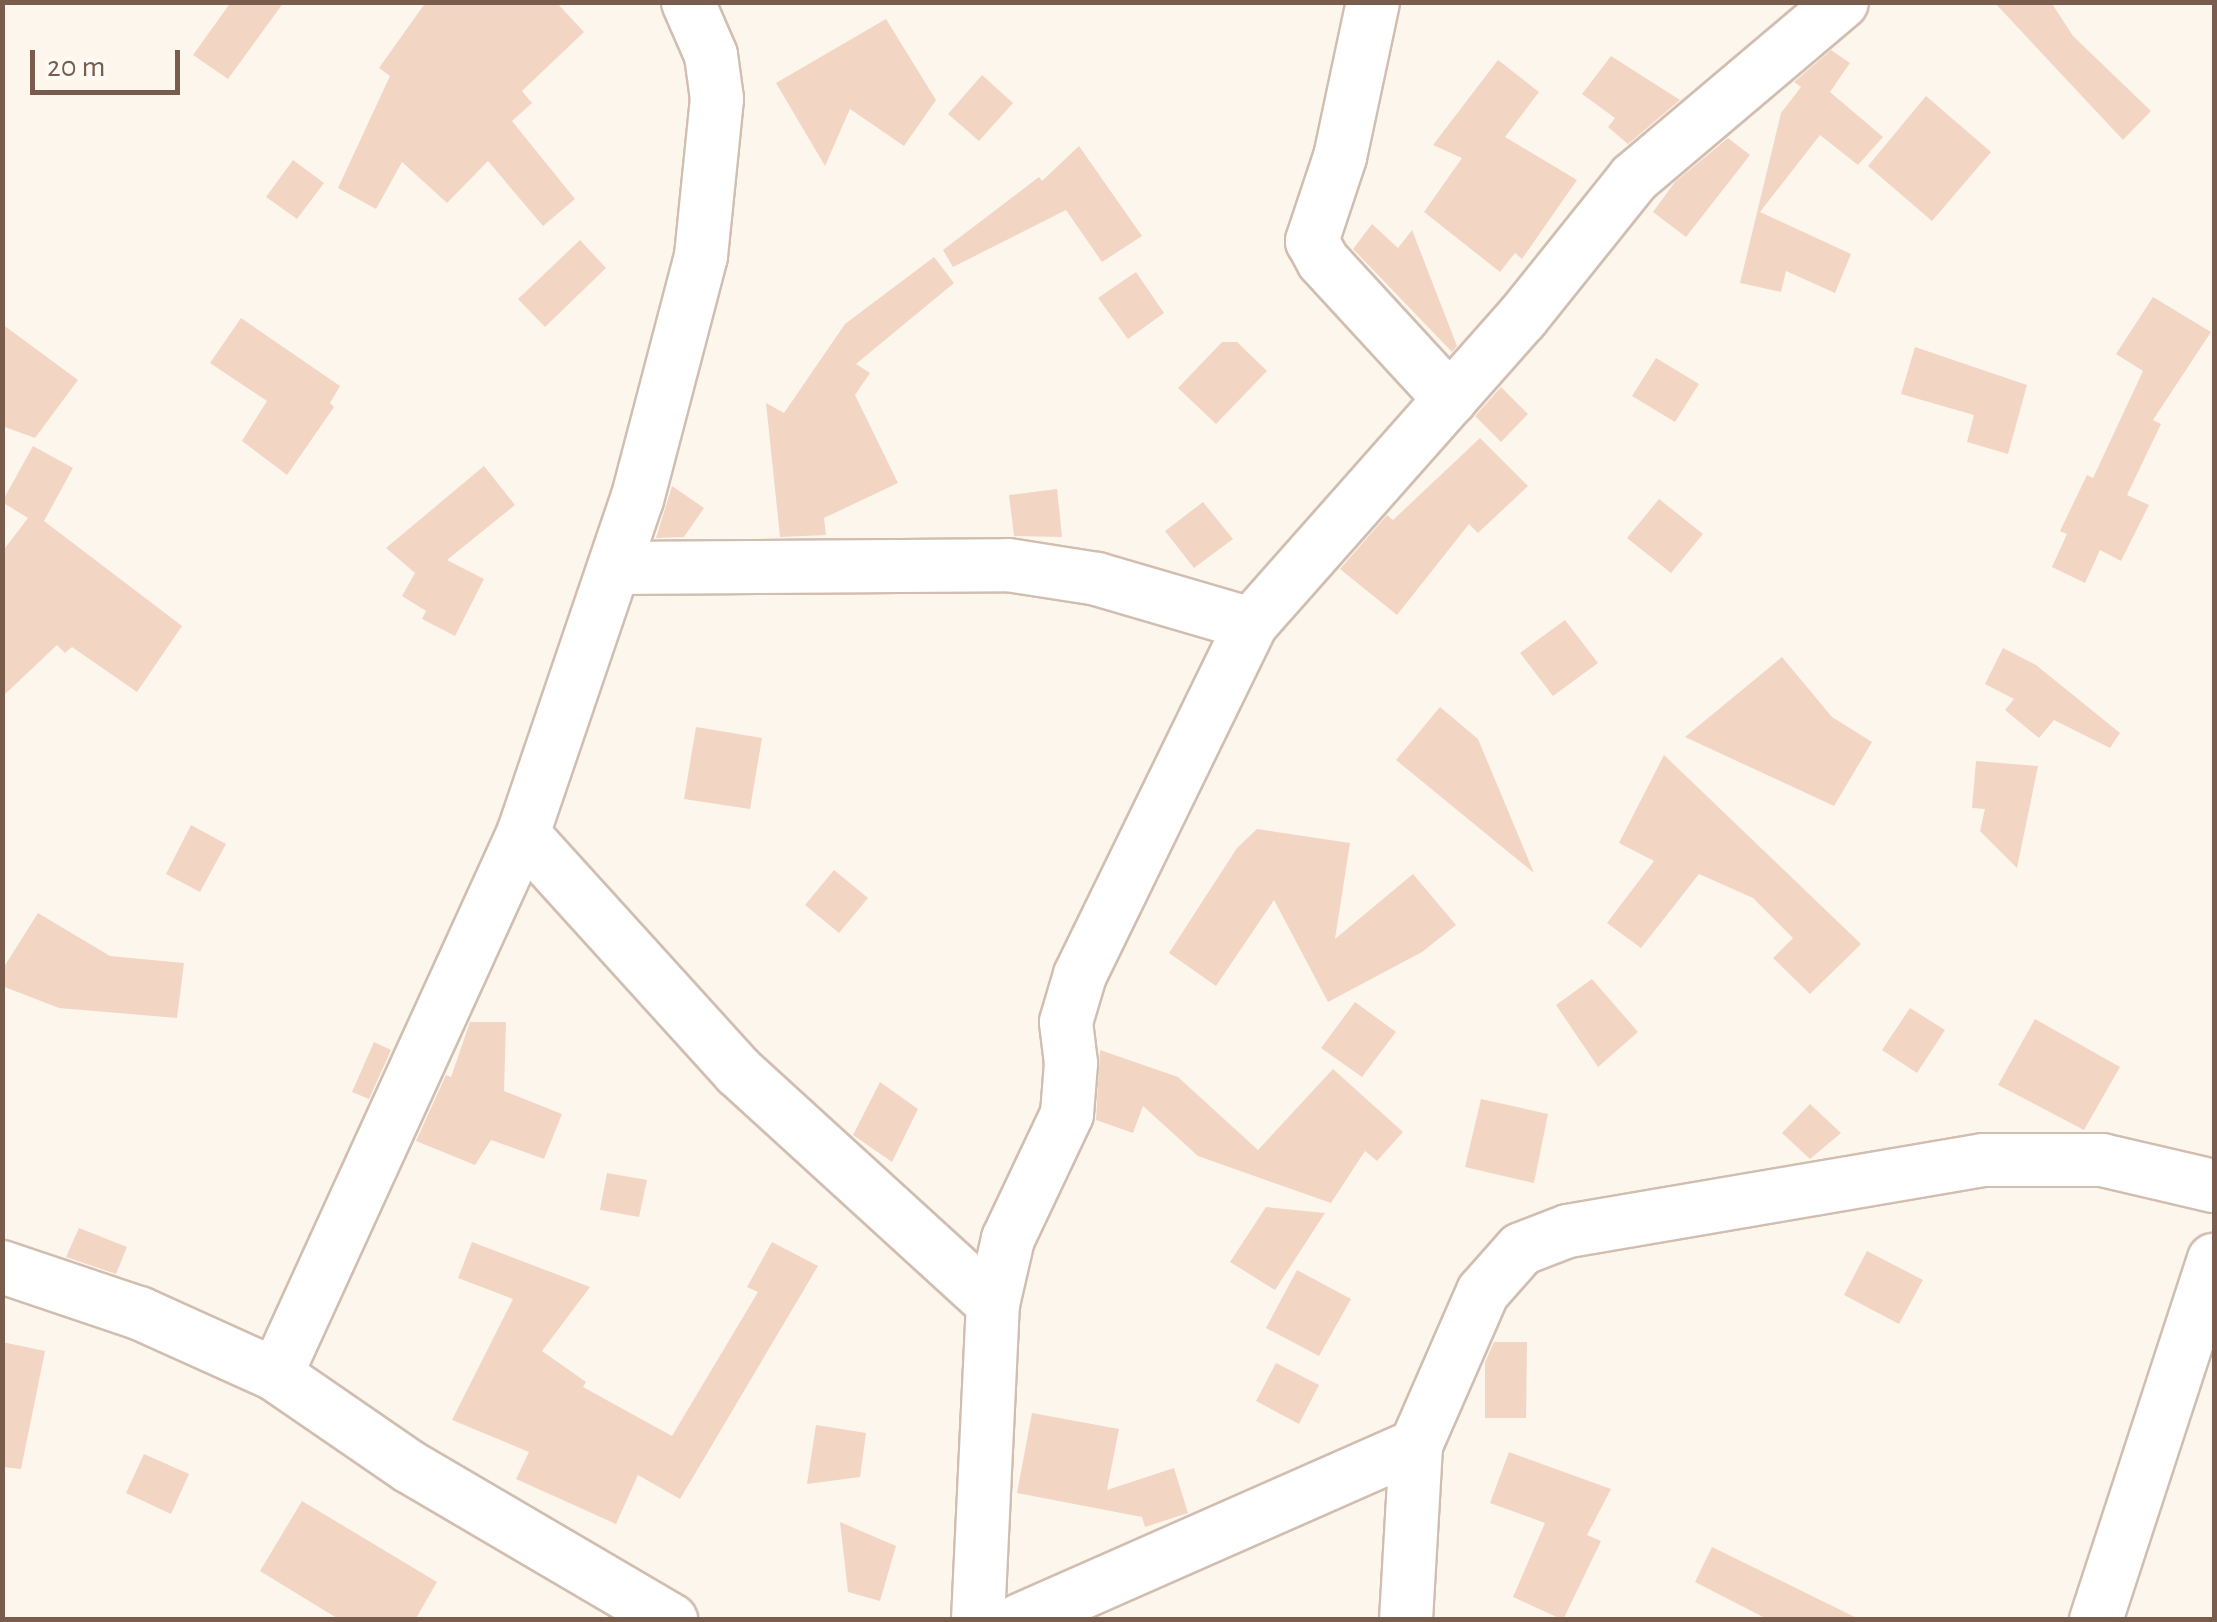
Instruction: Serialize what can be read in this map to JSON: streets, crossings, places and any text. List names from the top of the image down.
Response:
{
  "scale_bar": "20 m"
}
